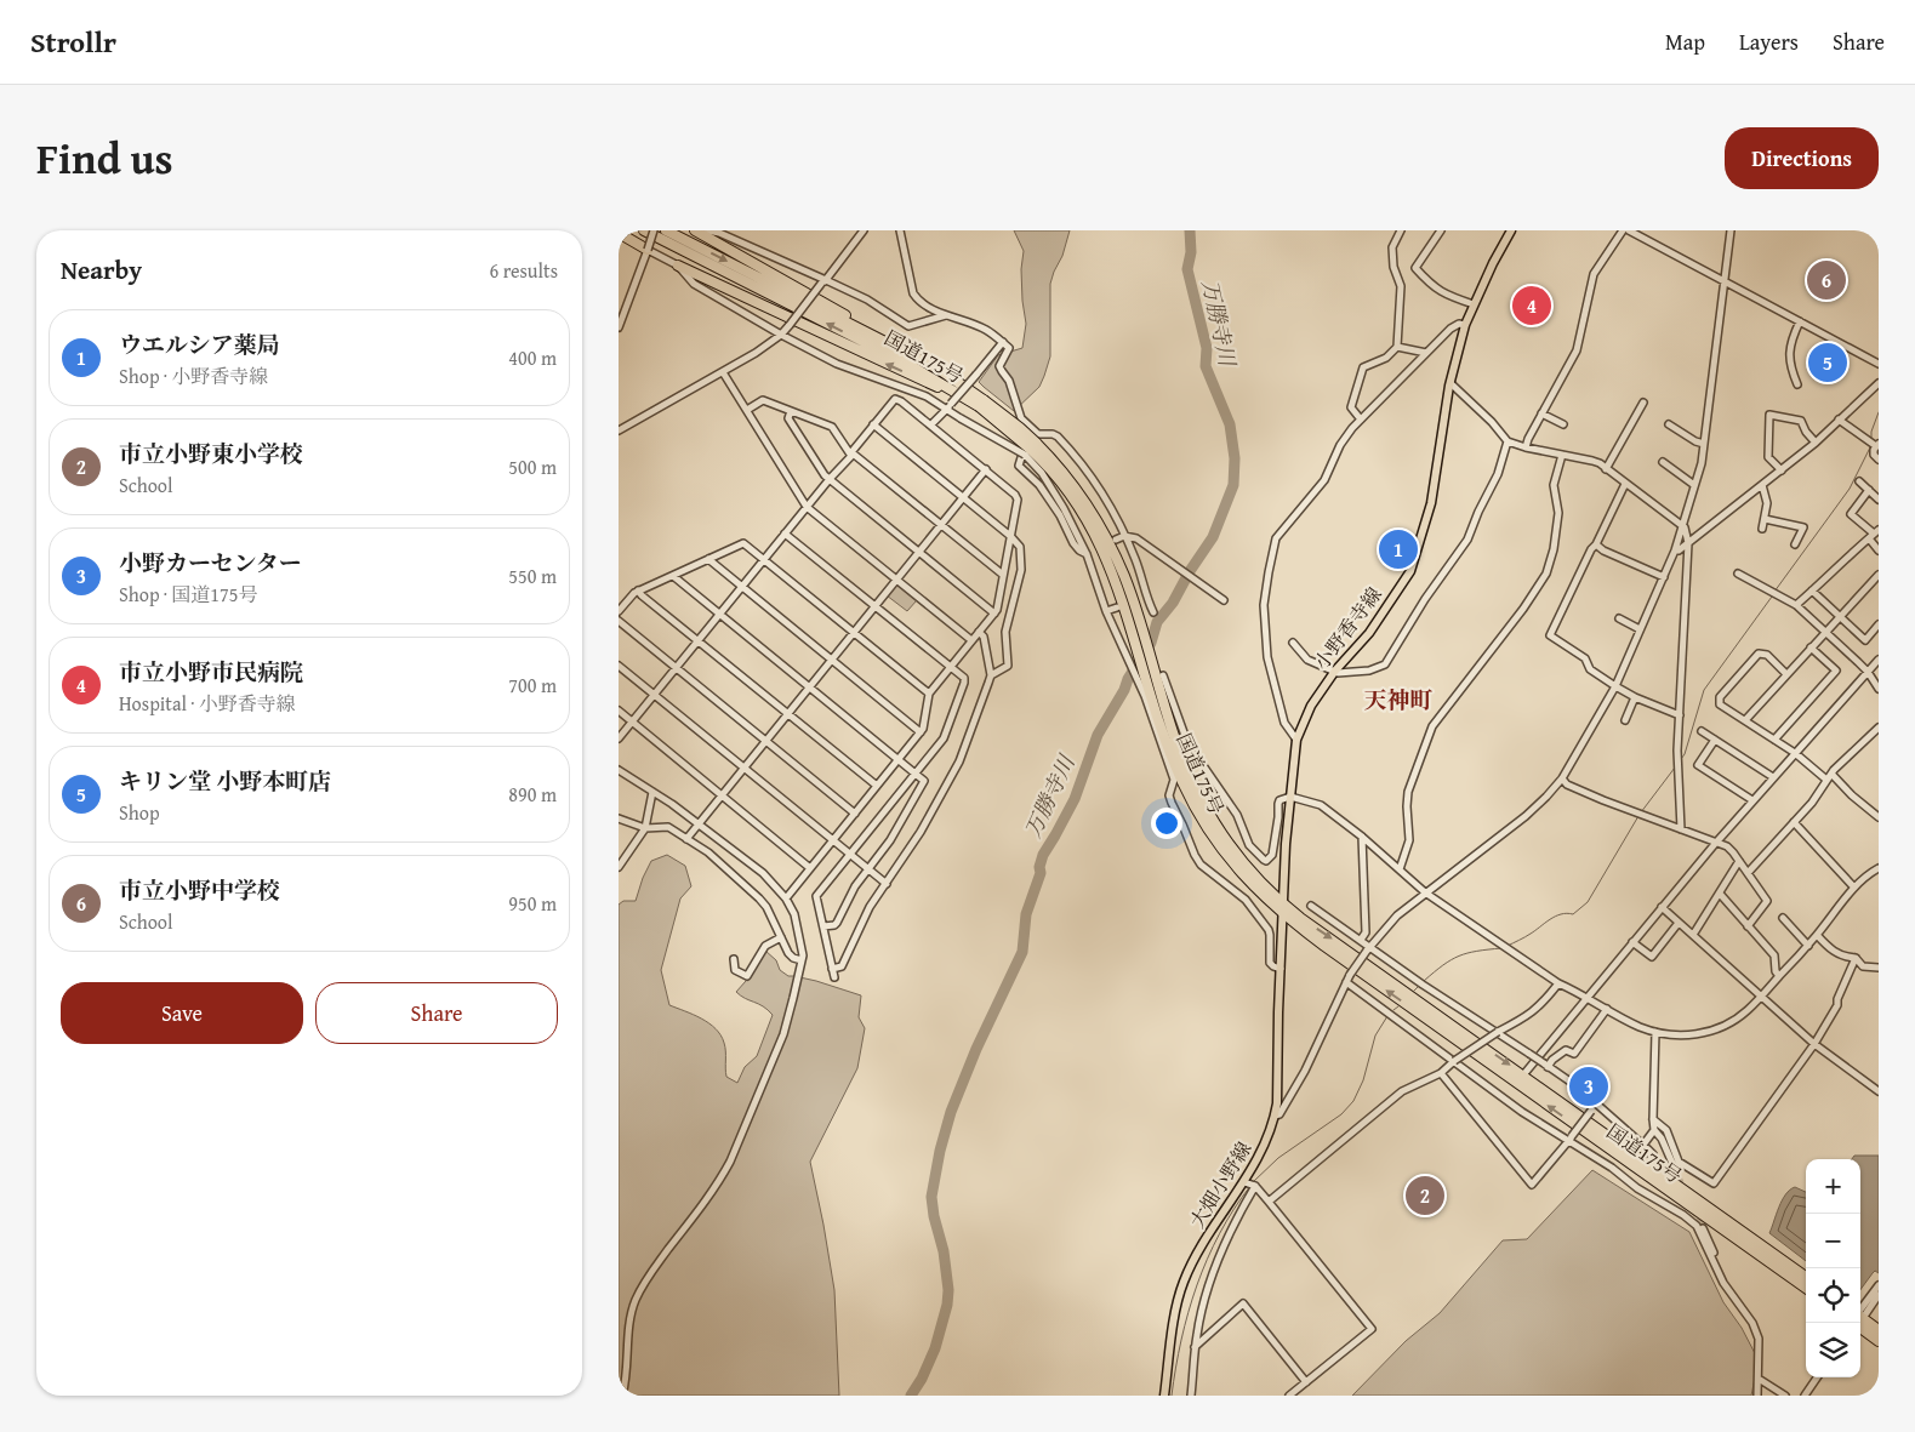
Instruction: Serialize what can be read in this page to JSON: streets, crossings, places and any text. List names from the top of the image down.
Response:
{
  "streets": {
    "highway": ["国道175号"],
    "main road": ["小野香寺線", "大畑小野線"]
  },
  "crossings": [
    ["国道175号", "小野香寺線"],
    ["国道175号", "大畑小野線"],
    ["小野香寺線", "大畑小野線"]
  ],
  "districts": ["天神町"],
  "water": ["万勝寺川"],
  "page": {
    "header": "Strollr",
    "nav": ["Map", "Layers", "Share"],
    "title": "Find us",
    "buttons": [
      "Directions",
      ["Save", "Share"]
    ],
    "heading": ["Nearby", "6 results"],
    "pins": [
      "6",
      "4",
      "5",
      "1",
      "3",
      "2"
    ],
    "list": [
      {
        "mark": "1",
        "name": "ウエルシア薬局",
        "note": "Shop · 小野香寺線",
        "value": "400 m"
      },
      {
        "mark": "2",
        "name": "市立小野東小学校",
        "note": "School",
        "value": "500 m"
      },
      {
        "mark": "3",
        "name": "小野カーセンター",
        "note": "Shop · 国道175号",
        "value": "550 m"
      },
      {
        "mark": "4",
        "name": "市立小野市民病院",
        "note": "Hospital · 小野香寺線",
        "value": "700 m"
      },
      {
        "mark": "5",
        "name": "キリン堂 小野本町店",
        "note": "Shop",
        "value": "890 m"
      },
      {
        "mark": "6",
        "name": "市立小野中学校",
        "note": "School",
        "value": "950 m"
      }
    ],
    "map_buttons": ["+", "−"]
  }
}
